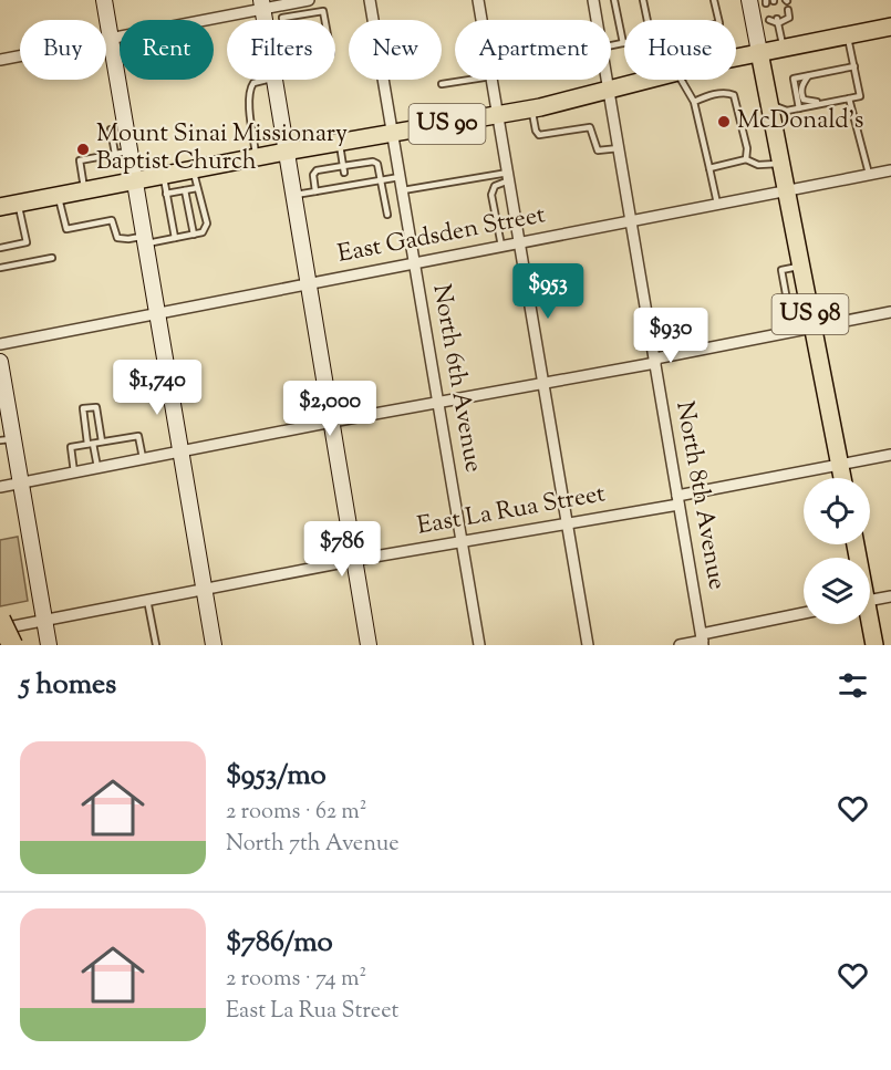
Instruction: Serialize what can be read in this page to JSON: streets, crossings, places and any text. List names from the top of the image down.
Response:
{
  "streets": {
    "main road": ["US 90", "US 98"],
    "street": [
      "East Gadsden Street",
      "North 6th Avenue",
      "North 8th Avenue",
      "East La Rua Street"
    ]
  },
  "crossings": [
    ["US 90", "US 98"],
    ["US 90", "North 6th Avenue"],
    ["US 90", "North 8th Avenue"],
    ["East Gadsden Street", "US 98"],
    ["East Gadsden Street", "North 6th Avenue"],
    ["East Gadsden Street", "North 8th Avenue"],
    ["US 98", "East La Rua Street"],
    ["North 6th Avenue", "East La Rua Street"],
    ["North 8th Avenue", "East La Rua Street"]
  ],
  "places": ["McDonald's", "Mount Sinai Missionary Baptist Church"],
  "page": {
    "chip": [
      "Buy",
      "Rent",
      "Filters",
      "New",
      "Apartment",
      "House"
    ],
    "price": [
      "$953",
      "$930",
      "$1,740",
      "$2,000",
      "$786"
    ],
    "heading": "5 homes",
    "list": [
      {
        "name": "$953/mo",
        "note": "2 rooms · 62 m² · North 7th Avenue"
      },
      {
        "name": "$786/mo",
        "note": "2 rooms · 74 m² · East La Rua Street"
      }
    ]
  }
}
